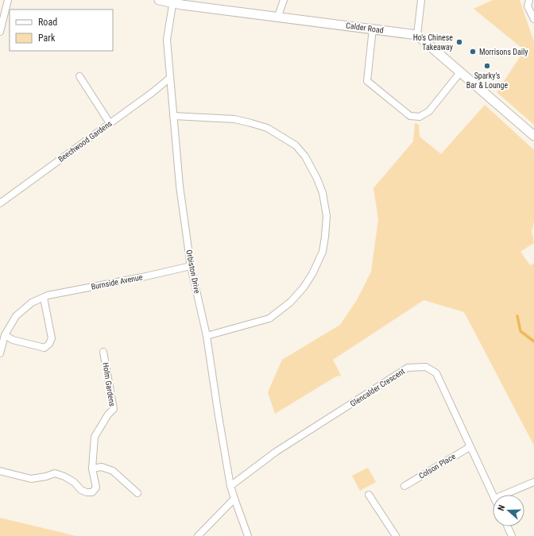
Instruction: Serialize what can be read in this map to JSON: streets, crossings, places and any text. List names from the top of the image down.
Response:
{
  "streets": {
    "street": [
      "Calder Road",
      "Beechwood Gardens",
      "Orbiston Drive",
      "Burnside Avenue",
      "Holm Gardens",
      "Glencalder Crescent",
      "Colson Place"
    ]
  },
  "crossings": [
    ["Calder Road", "Orbiston Drive"],
    ["Beechwood Gardens", "Orbiston Drive"],
    ["Orbiston Drive", "Burnside Avenue"],
    ["Orbiston Drive", "Glencalder Crescent"],
    ["Glencalder Crescent", "Colson Place"]
  ],
  "places": ["Ho's Chinese Takeaway", "Morrisons Daily", "Sparky's Bar & Lounge"],
  "legend": ["Road", "Park"],
  "north": "left"
}
